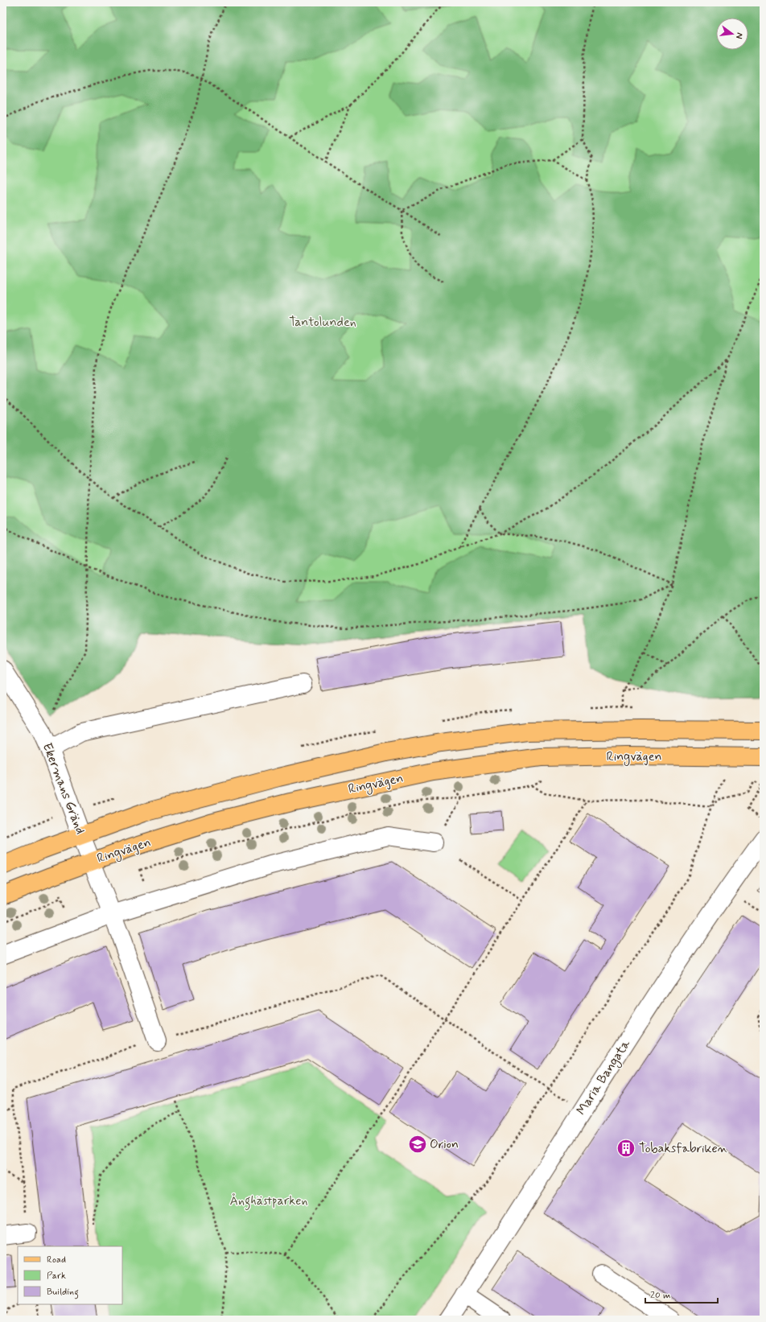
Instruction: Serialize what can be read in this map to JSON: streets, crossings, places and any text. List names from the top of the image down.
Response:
{
  "streets": {
    "main road": ["Ringvägen"],
    "street": ["Ekermans Gränd", "Maria Bangata"]
  },
  "crossings": [
    ["Ringvägen", "Ekermans Gränd"]
  ],
  "parks": ["Tantolunden", "Ånghästparken"],
  "places": {
    "school or university": ["Orion"],
    "building": ["Tobaksfabriken"]
  },
  "legend": ["Road", "Park", "Building"],
  "scale_bar": "20 m",
  "north": "right"
}
